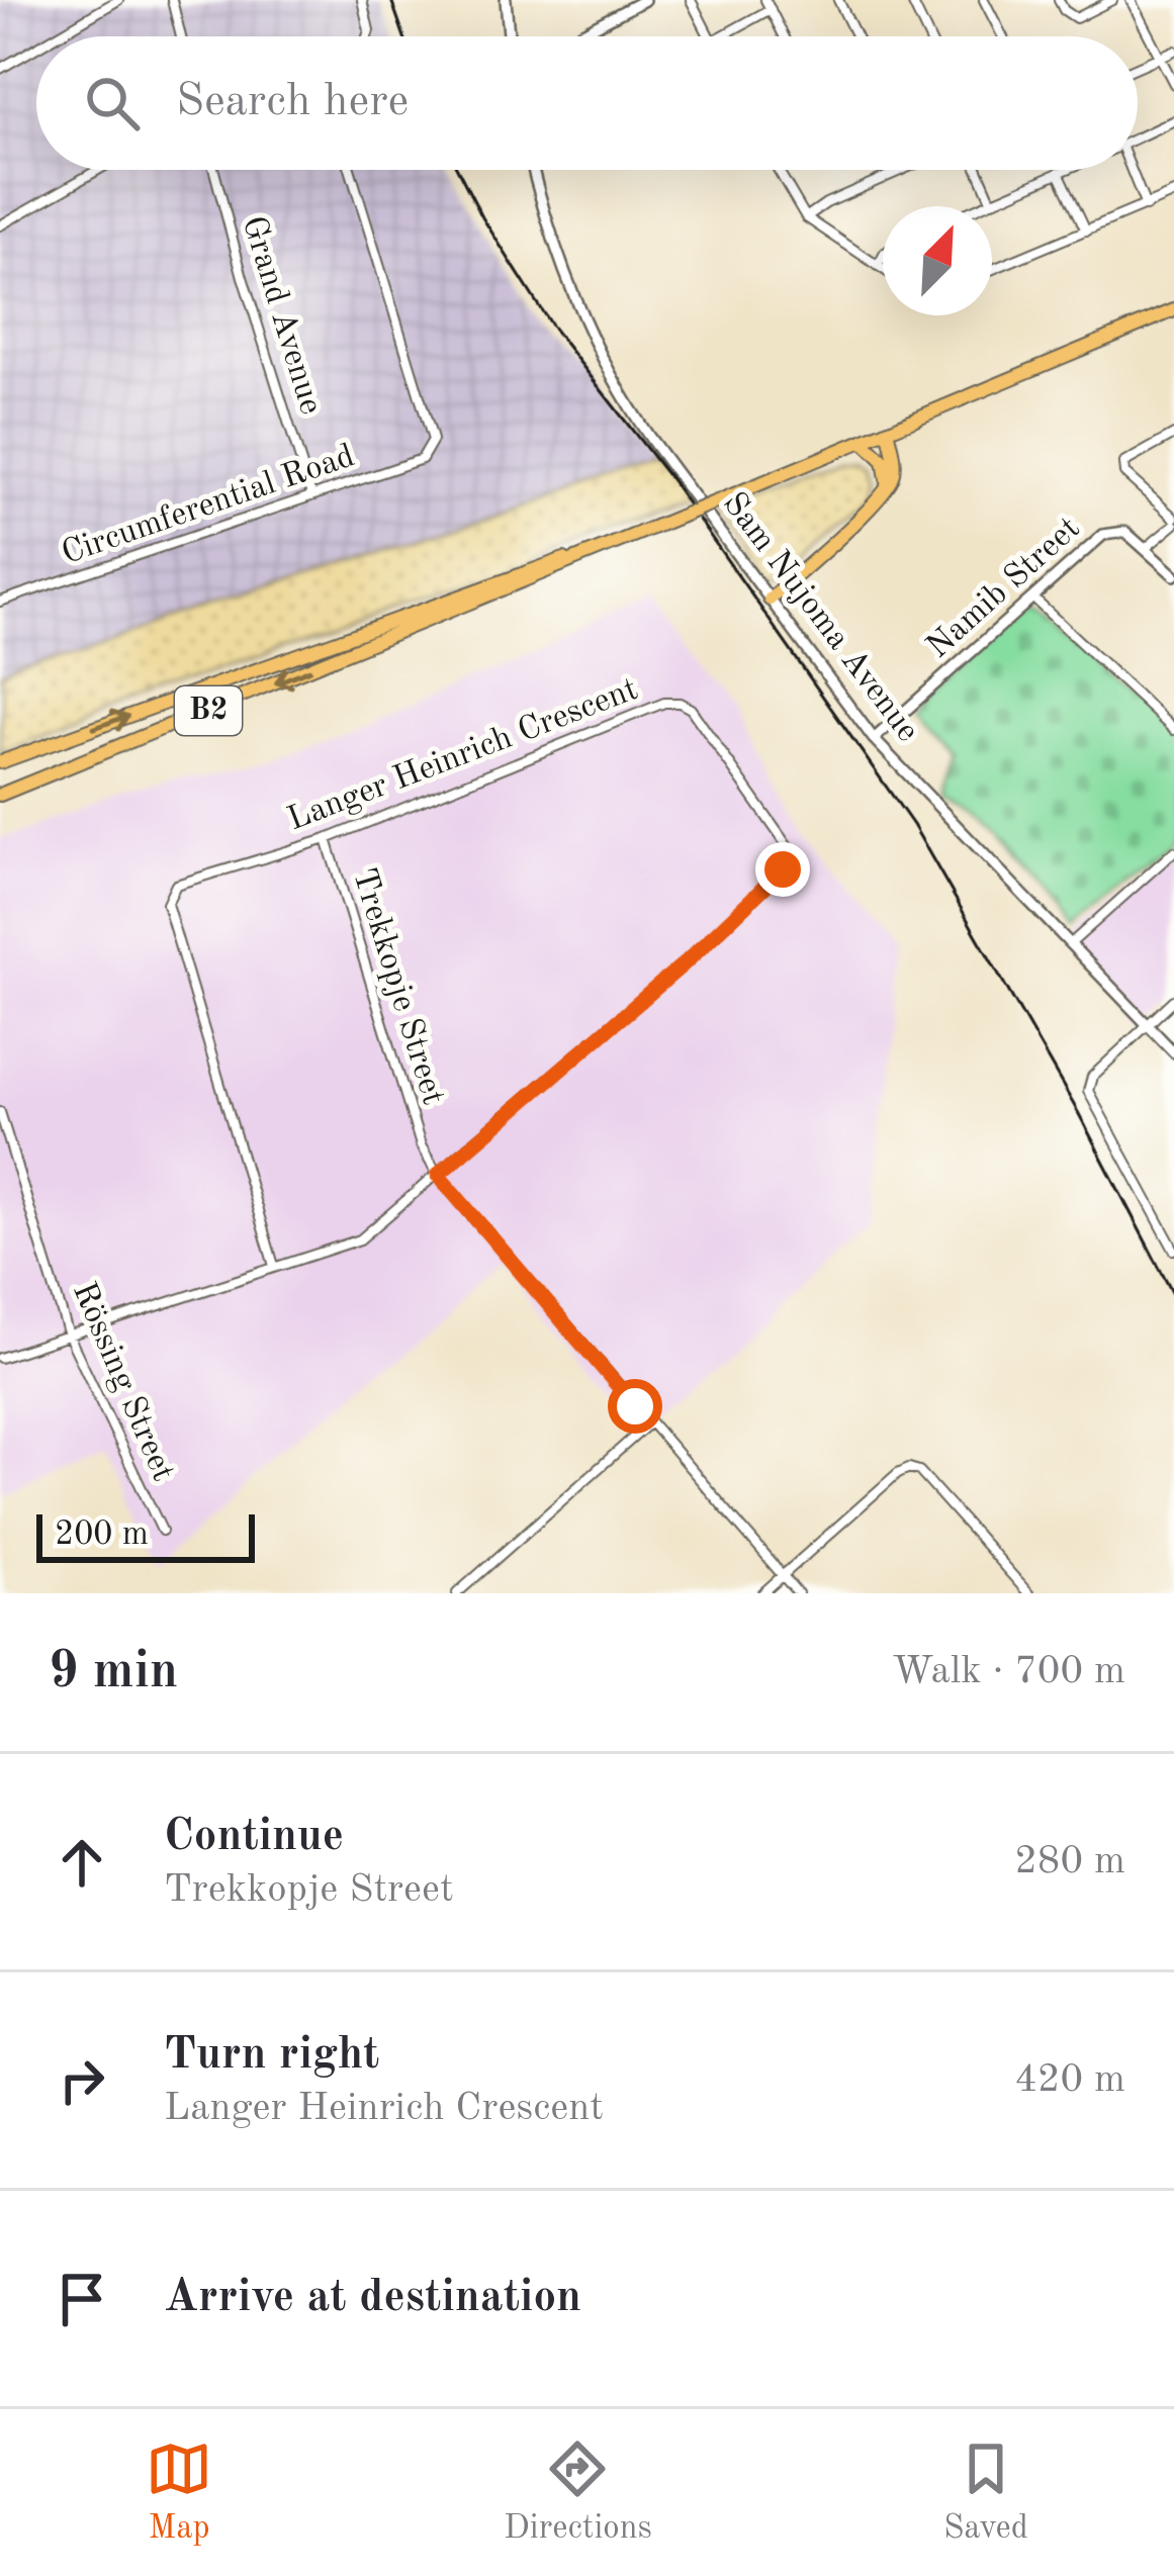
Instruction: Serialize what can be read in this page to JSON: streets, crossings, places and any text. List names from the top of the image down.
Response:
{
  "streets": {
    "highway": ["B2"],
    "street": [
      "Grand Avenue",
      "Circumferential Road",
      "Namib Street",
      "Sam Nujoma Avenue",
      "Langer Heinrich Crescent",
      "Trekkopje Street",
      "Rössing Street"
    ]
  },
  "crossings": [
    ["Grand Avenue", "Circumferential Road"],
    ["Namib Street", "Sam Nujoma Avenue"],
    ["Langer Heinrich Crescent", "Trekkopje Street"],
    ["Langer Heinrich Crescent", "Rössing Street"]
  ],
  "scale_bar": "200 m",
  "north": "top right",
  "page": {
    "search": "Search here",
    "scale": "200 m",
    "heading": ["9 min", "Walk · 700 m"],
    "list": [
      ["Continue", "Trekkopje Street", "280 m"],
      ["Turn right", "Langer Heinrich Crescent", "420 m"],
      "Arrive at destination"
    ],
    "nav": ["Map", "Directions", "Saved"]
  }
}
